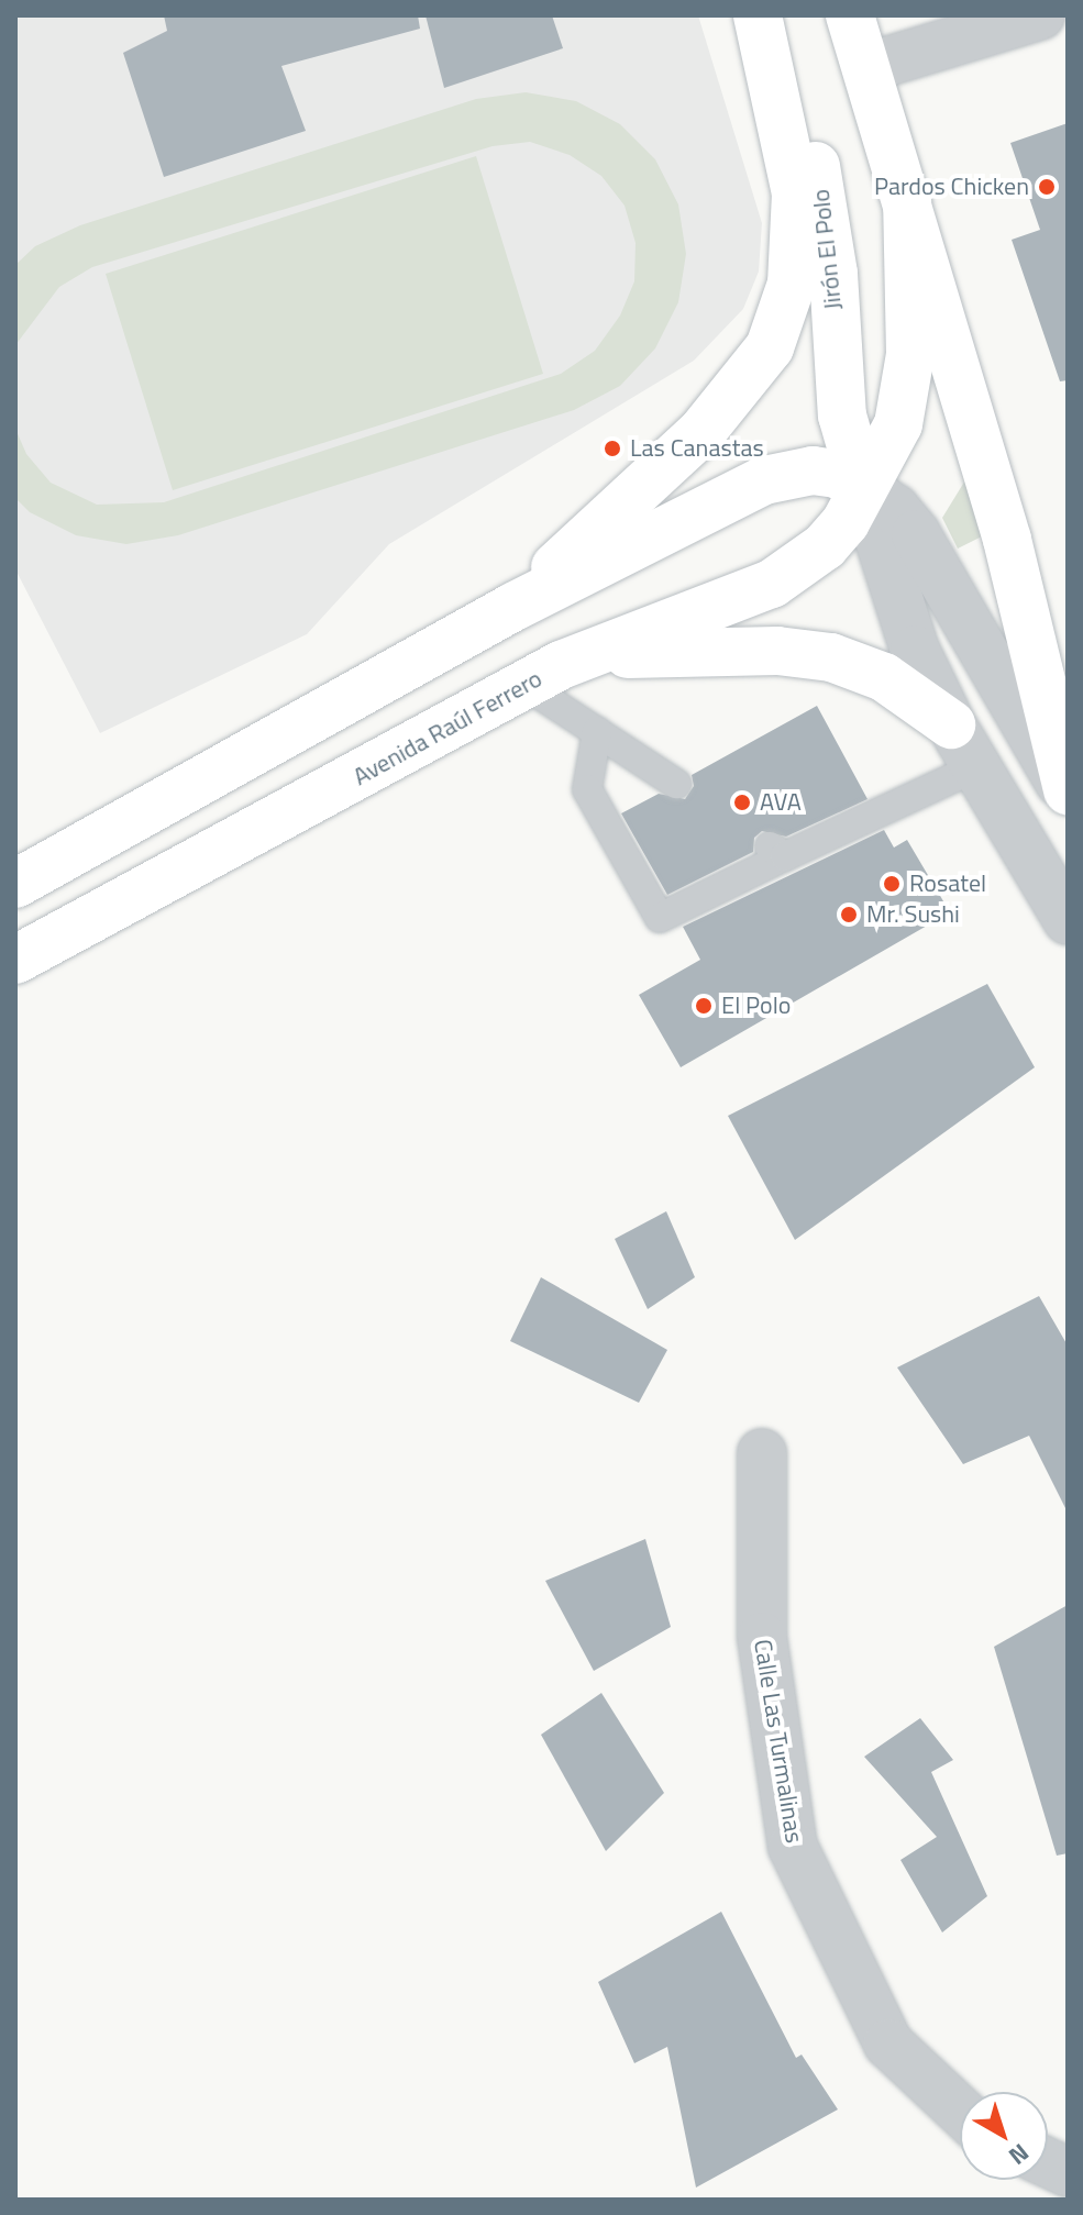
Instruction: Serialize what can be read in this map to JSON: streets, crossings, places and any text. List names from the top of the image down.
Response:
{
  "streets": {
    "main road": ["Jirón El Polo", "Avenida Raúl Ferrero"],
    "street": ["Calle Las Turmalinas"]
  },
  "crossings": [
    ["Jirón El Polo", "Avenida Raúl Ferrero"]
  ],
  "places": [
    "Pardos Chicken",
    "Las Canastas",
    "AVA",
    "Rosatel",
    "Mr. Sushi",
    "El Polo"
  ],
  "north": "bottom right"
}
